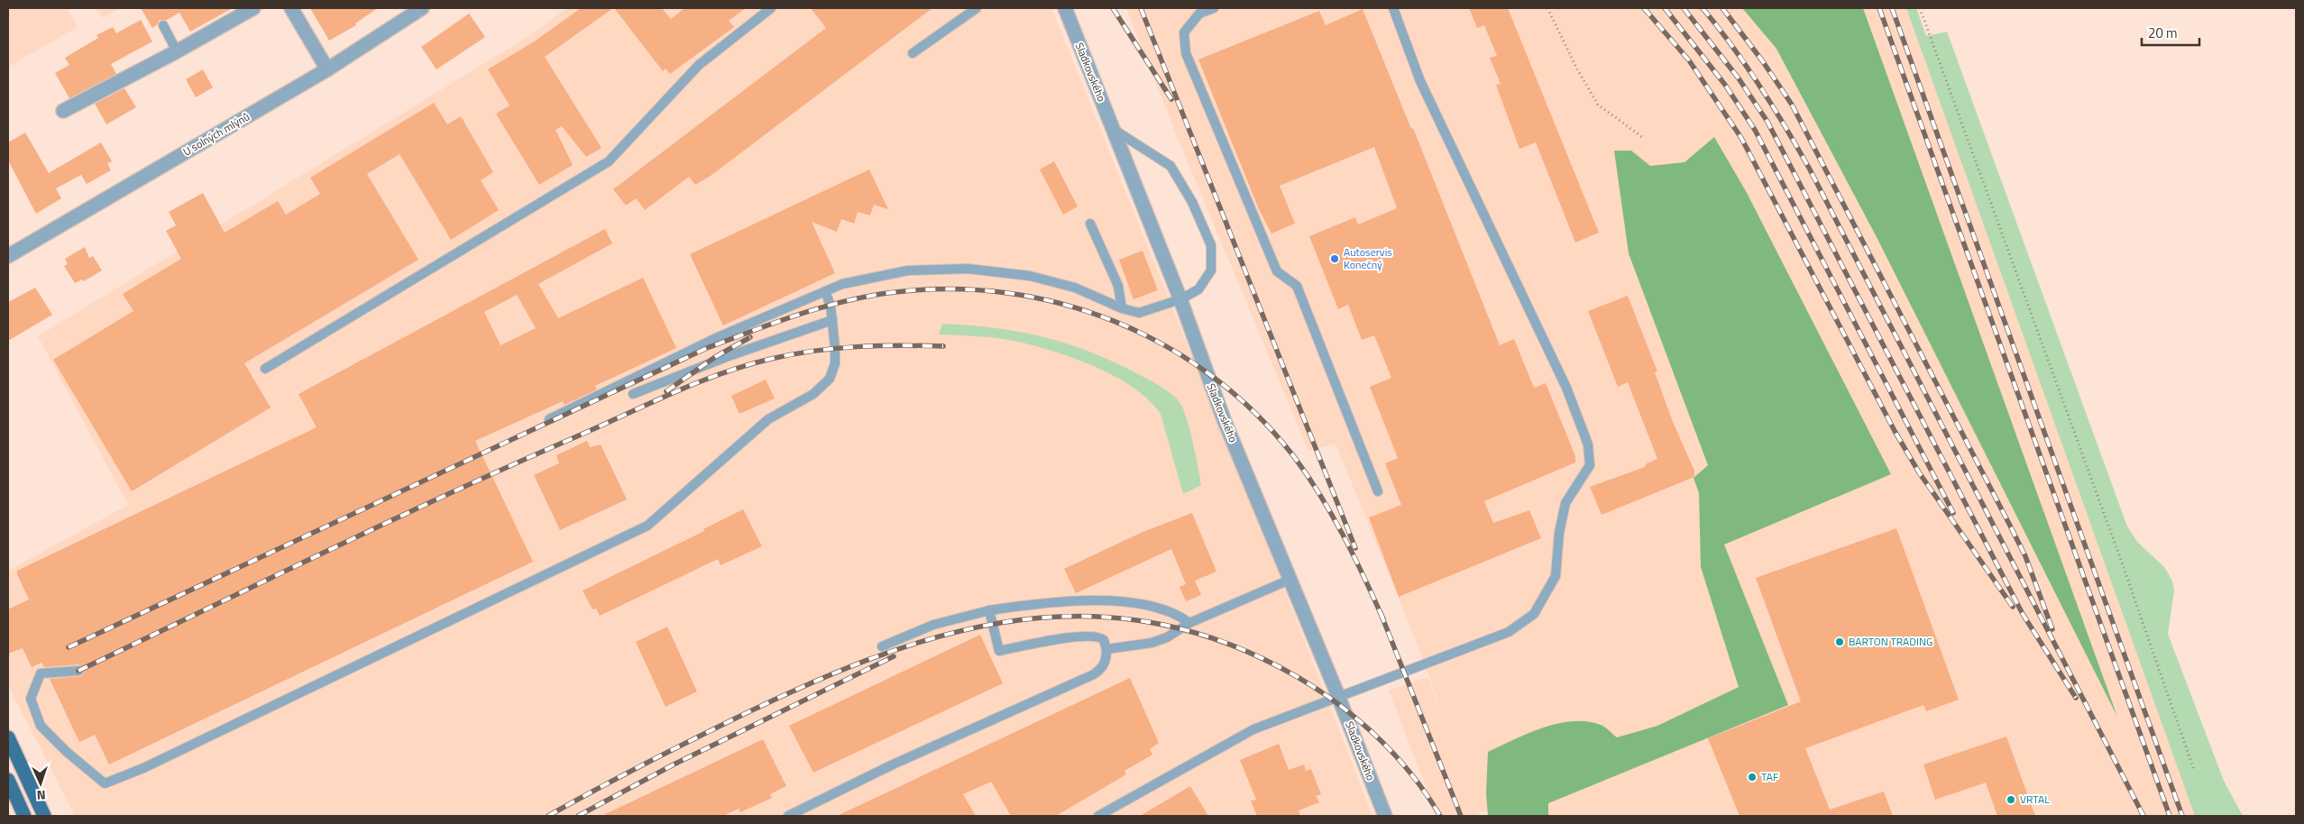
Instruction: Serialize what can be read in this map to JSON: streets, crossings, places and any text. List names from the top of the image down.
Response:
{
  "streets": {
    "street": ["Sladkovského", "U solných mlýnů"]
  },
  "places": [
    "Autoservis Konečný",
    "BARTON TRADING",
    "TAF",
    "VRTAL"
  ],
  "scale_bar": "20 m",
  "north": "bottom"
}
